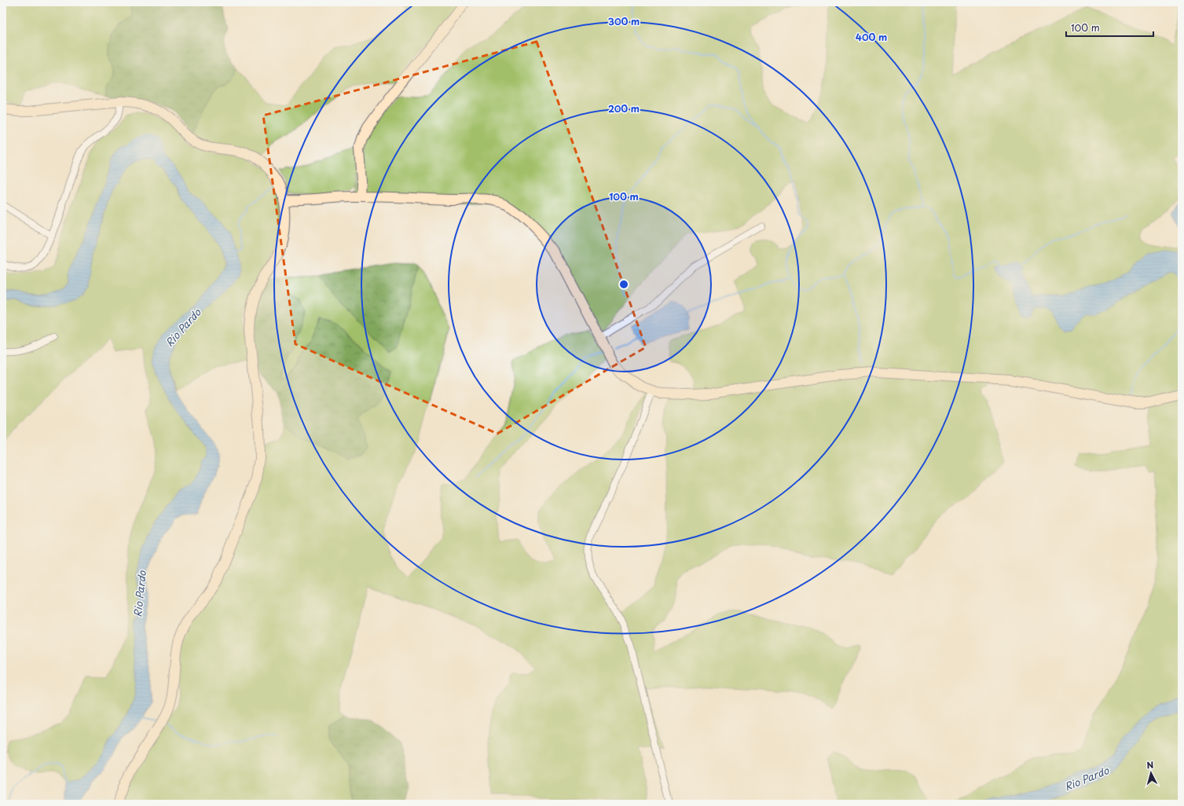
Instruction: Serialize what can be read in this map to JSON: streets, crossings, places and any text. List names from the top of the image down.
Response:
{
  "water": ["Rio Pardo"],
  "scale_bar": "100 m",
  "north": "top",
  "rings": [
    "300 m",
    "400 m",
    "200 m",
    "100 m"
  ]
}
